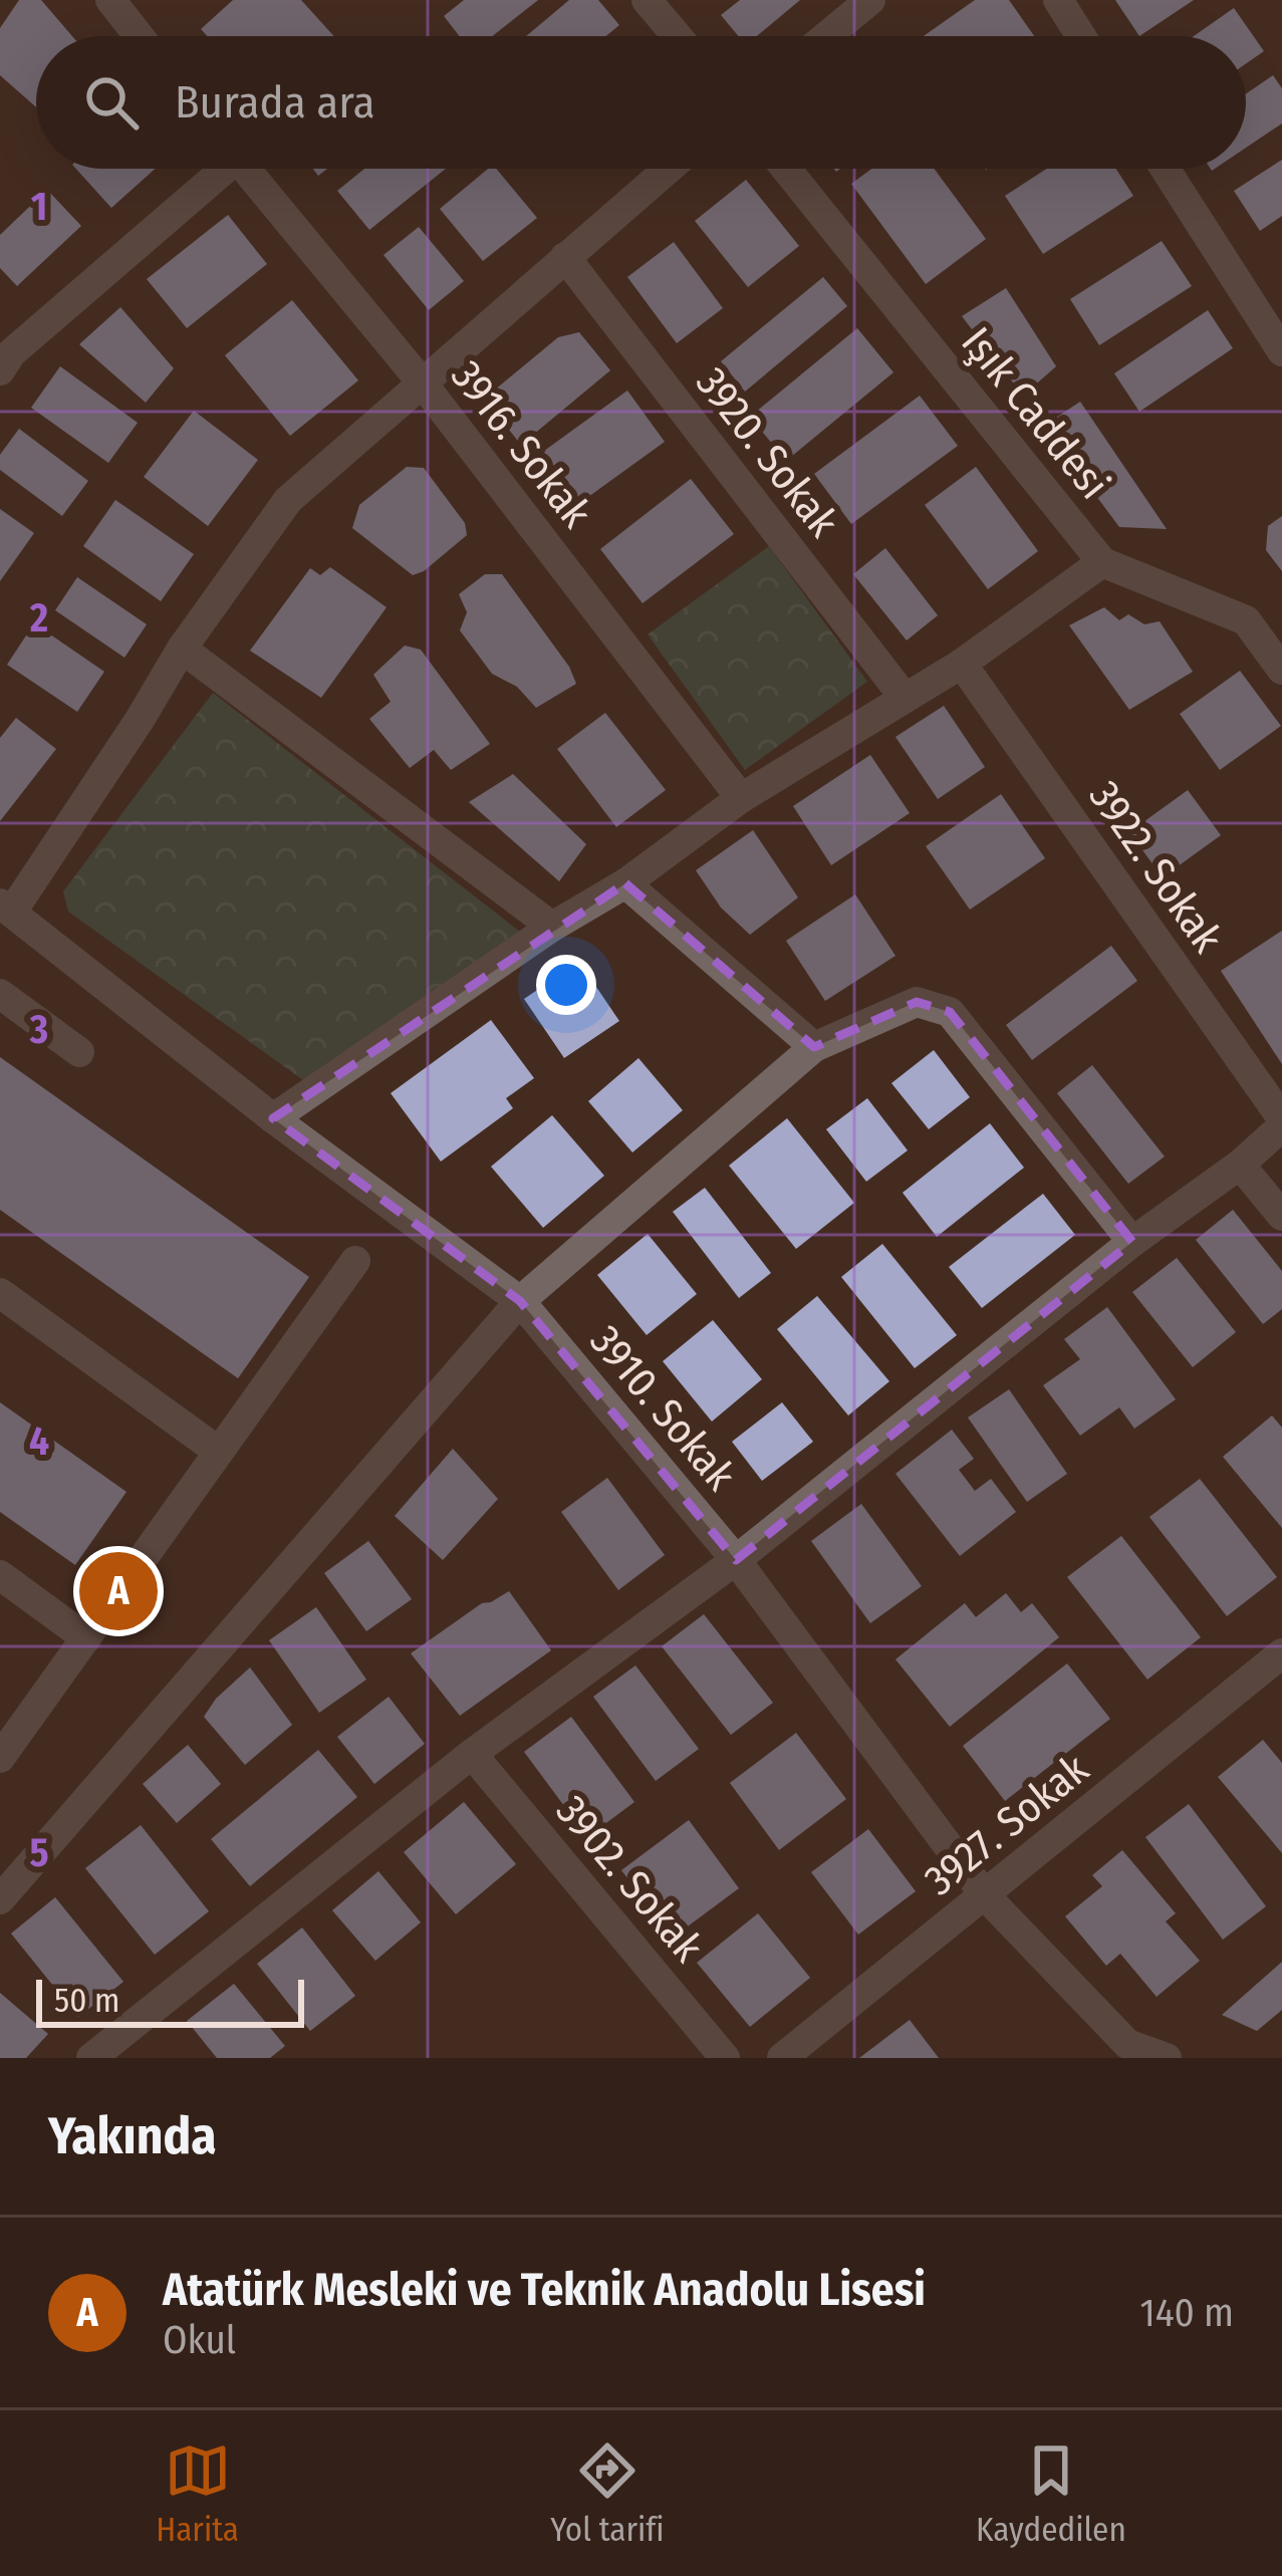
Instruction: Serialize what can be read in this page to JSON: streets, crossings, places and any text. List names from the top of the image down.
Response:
{
  "streets": {
    "street": [
      "Işık Caddesi",
      "3916. Sokak",
      "3920. Sokak",
      "3922. Sokak",
      "3910. Sokak",
      "3927. Sokak",
      "3902. Sokak"
    ]
  },
  "crossings": [
    ["3910. Sokak", "3927. Sokak"]
  ],
  "scale_bar": "50 m",
  "page": {
    "search": "Burada ara",
    "pins": "A",
    "scale": "50 m",
    "heading": "Yakında",
    "list": [
      {
        "mark": "A",
        "name": "Atatürk Mesleki ve Teknik Anadolu Lisesi",
        "note": "Okul",
        "value": "140 m"
      }
    ],
    "nav": ["Harita", "Yol tarifi", "Kaydedilen"]
  },
  "grid": {
    "rows": [
      "1",
      "2",
      "3",
      "4",
      "5"
    ]
  }
}
